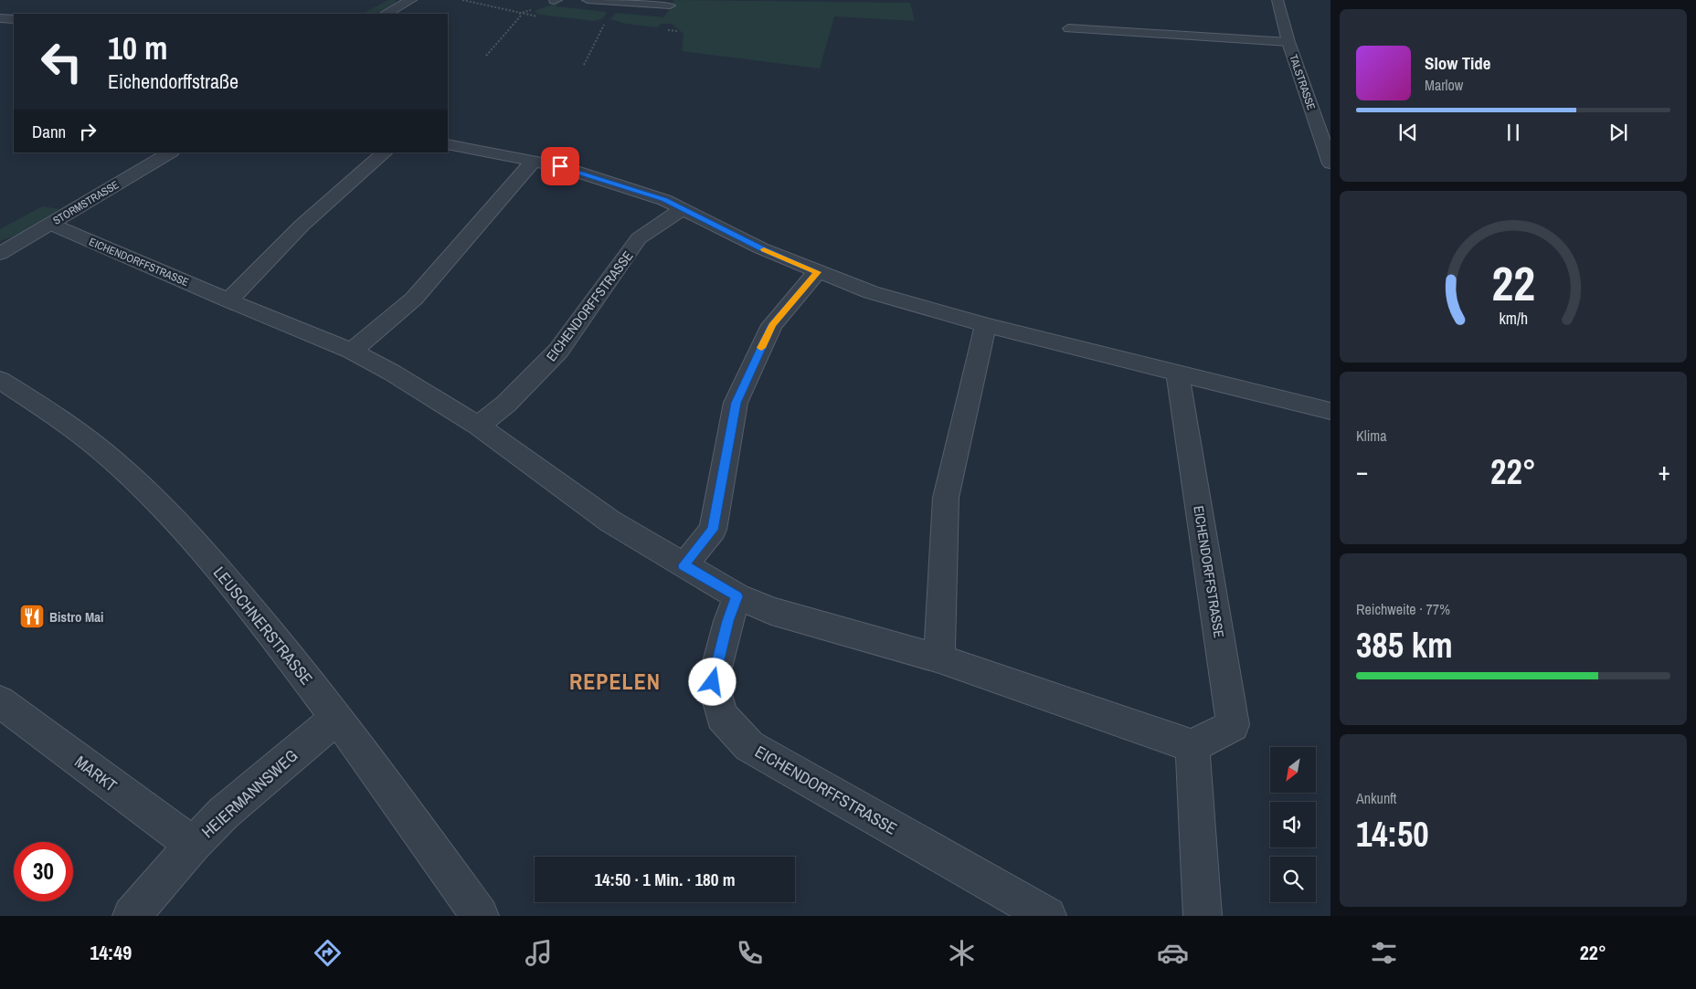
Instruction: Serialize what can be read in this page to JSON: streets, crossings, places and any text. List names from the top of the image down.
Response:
{
  "streets": {
    "street": [
      "TALSTRASSE",
      "STORMSTRASSE",
      "EICHENDORFFSTRASSE",
      "LEUSCHNERSTRASSE",
      "MARKT",
      "HEIERMANNSWEG"
    ]
  },
  "crossings": [
    ["STORMSTRASSE", "EICHENDORFFSTRASSE"],
    ["LEUSCHNERSTRASSE", "HEIERMANNSWEG"],
    ["MARKT", "HEIERMANNSWEG"]
  ],
  "districts": ["REPELEN"],
  "places": {
    "restaurant": ["Bistro Mai"]
  },
  "north": "bottom left",
  "page": {
    "turn": ["10 m", "Eichendorffstraße"],
    "song": ["Slow Tide", "Marlow"],
    "then": "Dann",
    "tile": [
      "Klima",
      ["Reichweite · 77%", "385 km"],
      ["Ankunft", "14:50"]
    ],
    "heat": ["−", "22°", "+"],
    "limit": "30",
    "trip": "14:50 · 1 Min. · 180 m",
    "tabs": ["14:49", "22°"],
    "gauge": ["22", "km/h"]
  }
}
